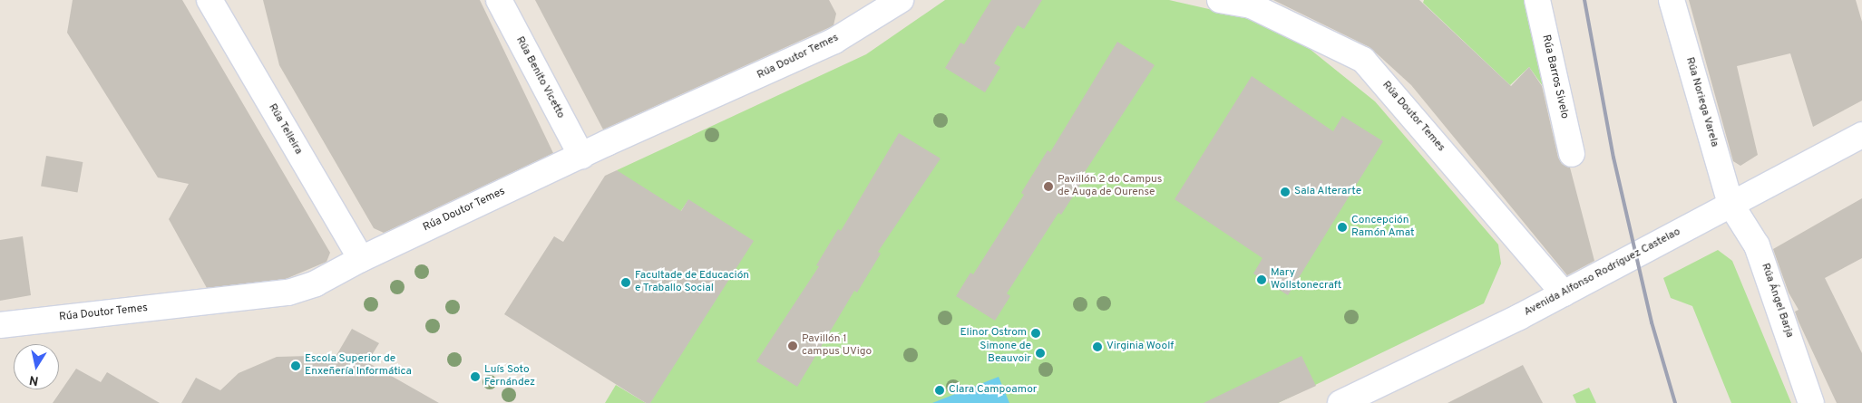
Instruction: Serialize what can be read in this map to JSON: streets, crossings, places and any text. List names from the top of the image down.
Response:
{
  "streets": {
    "street": [
      "Rúa Doutor Temes",
      "Rúa Barros Sivelo",
      "Rúa Benito Vicetto",
      "Rúa Noriega Varela",
      "Rúa Telleira",
      "Avenida Alfonso Rodríguez Castelao",
      "Rúa Ángel Barja"
    ]
  },
  "crossings": [
    ["Rúa Doutor Temes", "Rúa Benito Vicetto"],
    ["Rúa Doutor Temes", "Rúa Telleira"],
    ["Rúa Doutor Temes", "Avenida Alfonso Rodríguez Castelao"],
    ["Rúa Noriega Varela", "Avenida Alfonso Rodríguez Castelao"],
    ["Rúa Noriega Varela", "Rúa Ángel Barja"],
    ["Avenida Alfonso Rodríguez Castelao", "Rúa Ángel Barja"]
  ],
  "places": [
    "Pavillón 2 do Campus de Auga de Ourense",
    "Sala Alterarte",
    "Concepción Ramón Amat",
    "Mary Wollstonecraft",
    "Facultade de Educación e Traballo Social",
    "Elinor Ostrom",
    "Pavillón 1 campus UVigo",
    "Virginia Woolf",
    "Simone de Beauvoir",
    "Escola Superior de Enxeñería Informática",
    "Luís Soto Fernández",
    "Clara Campoamor"
  ],
  "north": "bottom"
}
